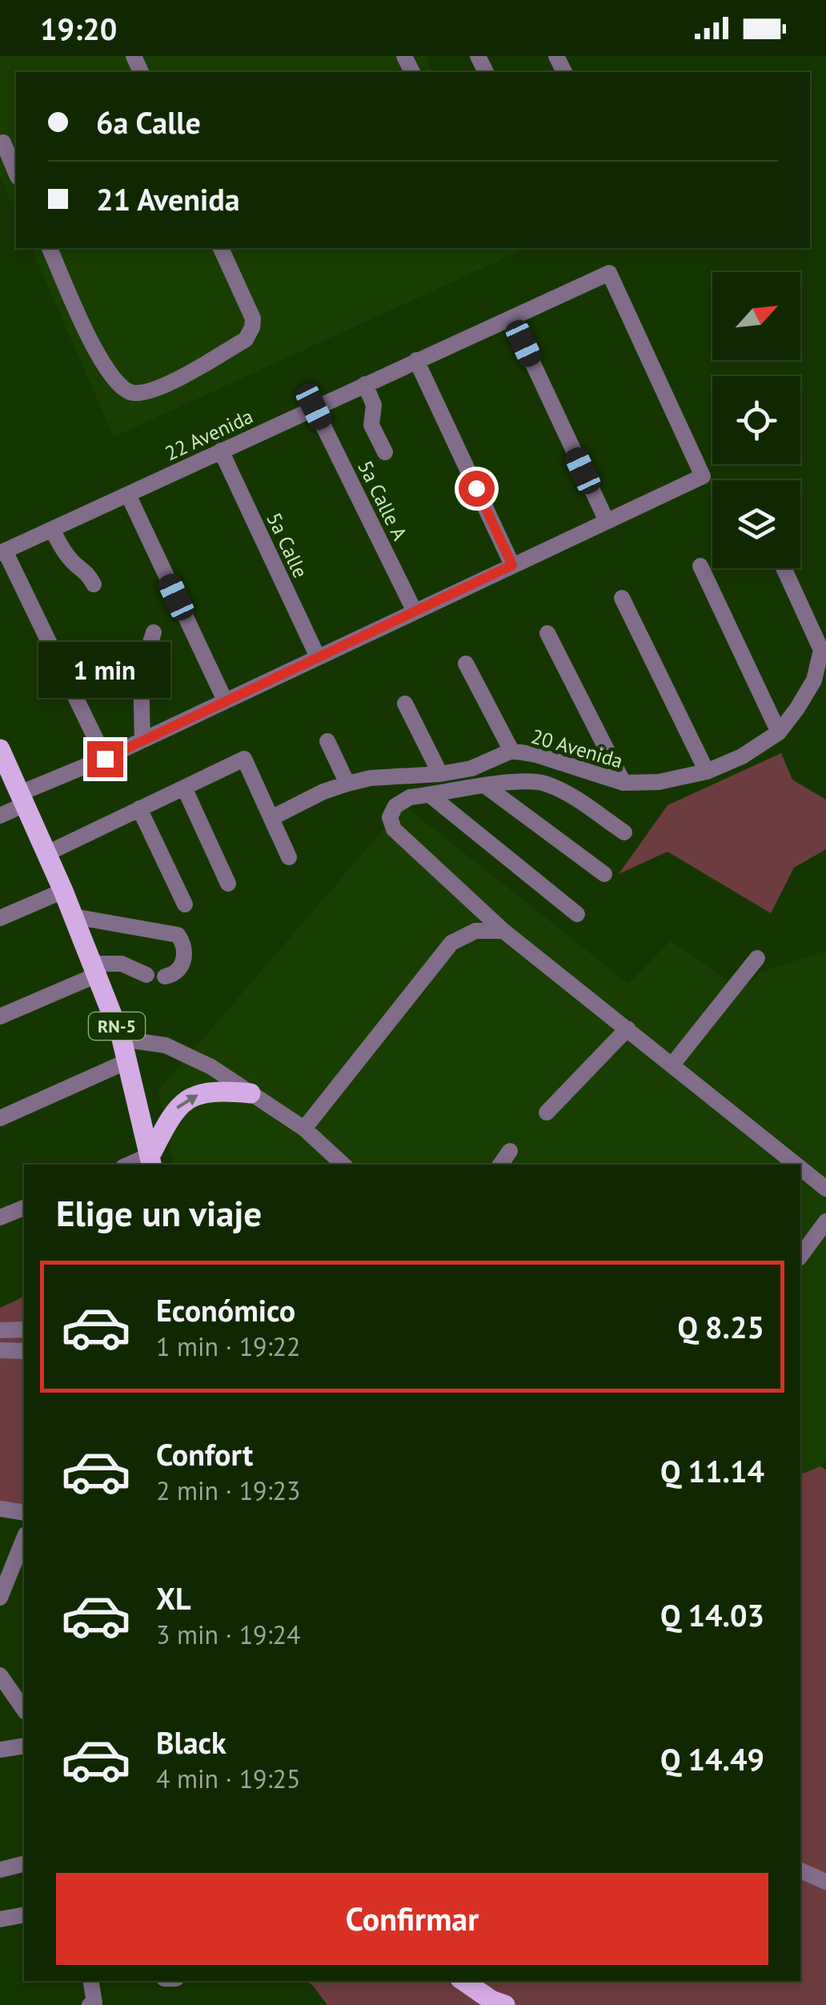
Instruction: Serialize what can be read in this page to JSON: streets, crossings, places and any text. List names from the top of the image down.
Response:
{
  "streets": {
    "main road": ["RN-5"],
    "street": [
      "22 Avenida",
      "5a Calle A",
      "5a Calle",
      "20 Avenida"
    ]
  },
  "crossings": [
    ["22 Avenida", "5a Calle A"],
    ["22 Avenida", "5a Calle"]
  ],
  "north": "top right",
  "page": {
    "status": "19:20",
    "banner": ["6a Calle", "21 Avenida"],
    "bubble": "1 min",
    "heading": "Elige un viaje",
    "list": [
      {
        "name": "Económico",
        "note": "1 min · 19:22",
        "value": "Q 8.25"
      },
      {
        "name": "Confort",
        "note": "2 min · 19:23",
        "value": "Q 11.14"
      },
      {
        "name": "XL",
        "note": "3 min · 19:24",
        "value": "Q 14.03"
      },
      {
        "name": "Black",
        "note": "4 min · 19:25",
        "value": "Q 14.49"
      }
    ],
    "buttons": "Confirmar"
  }
}
